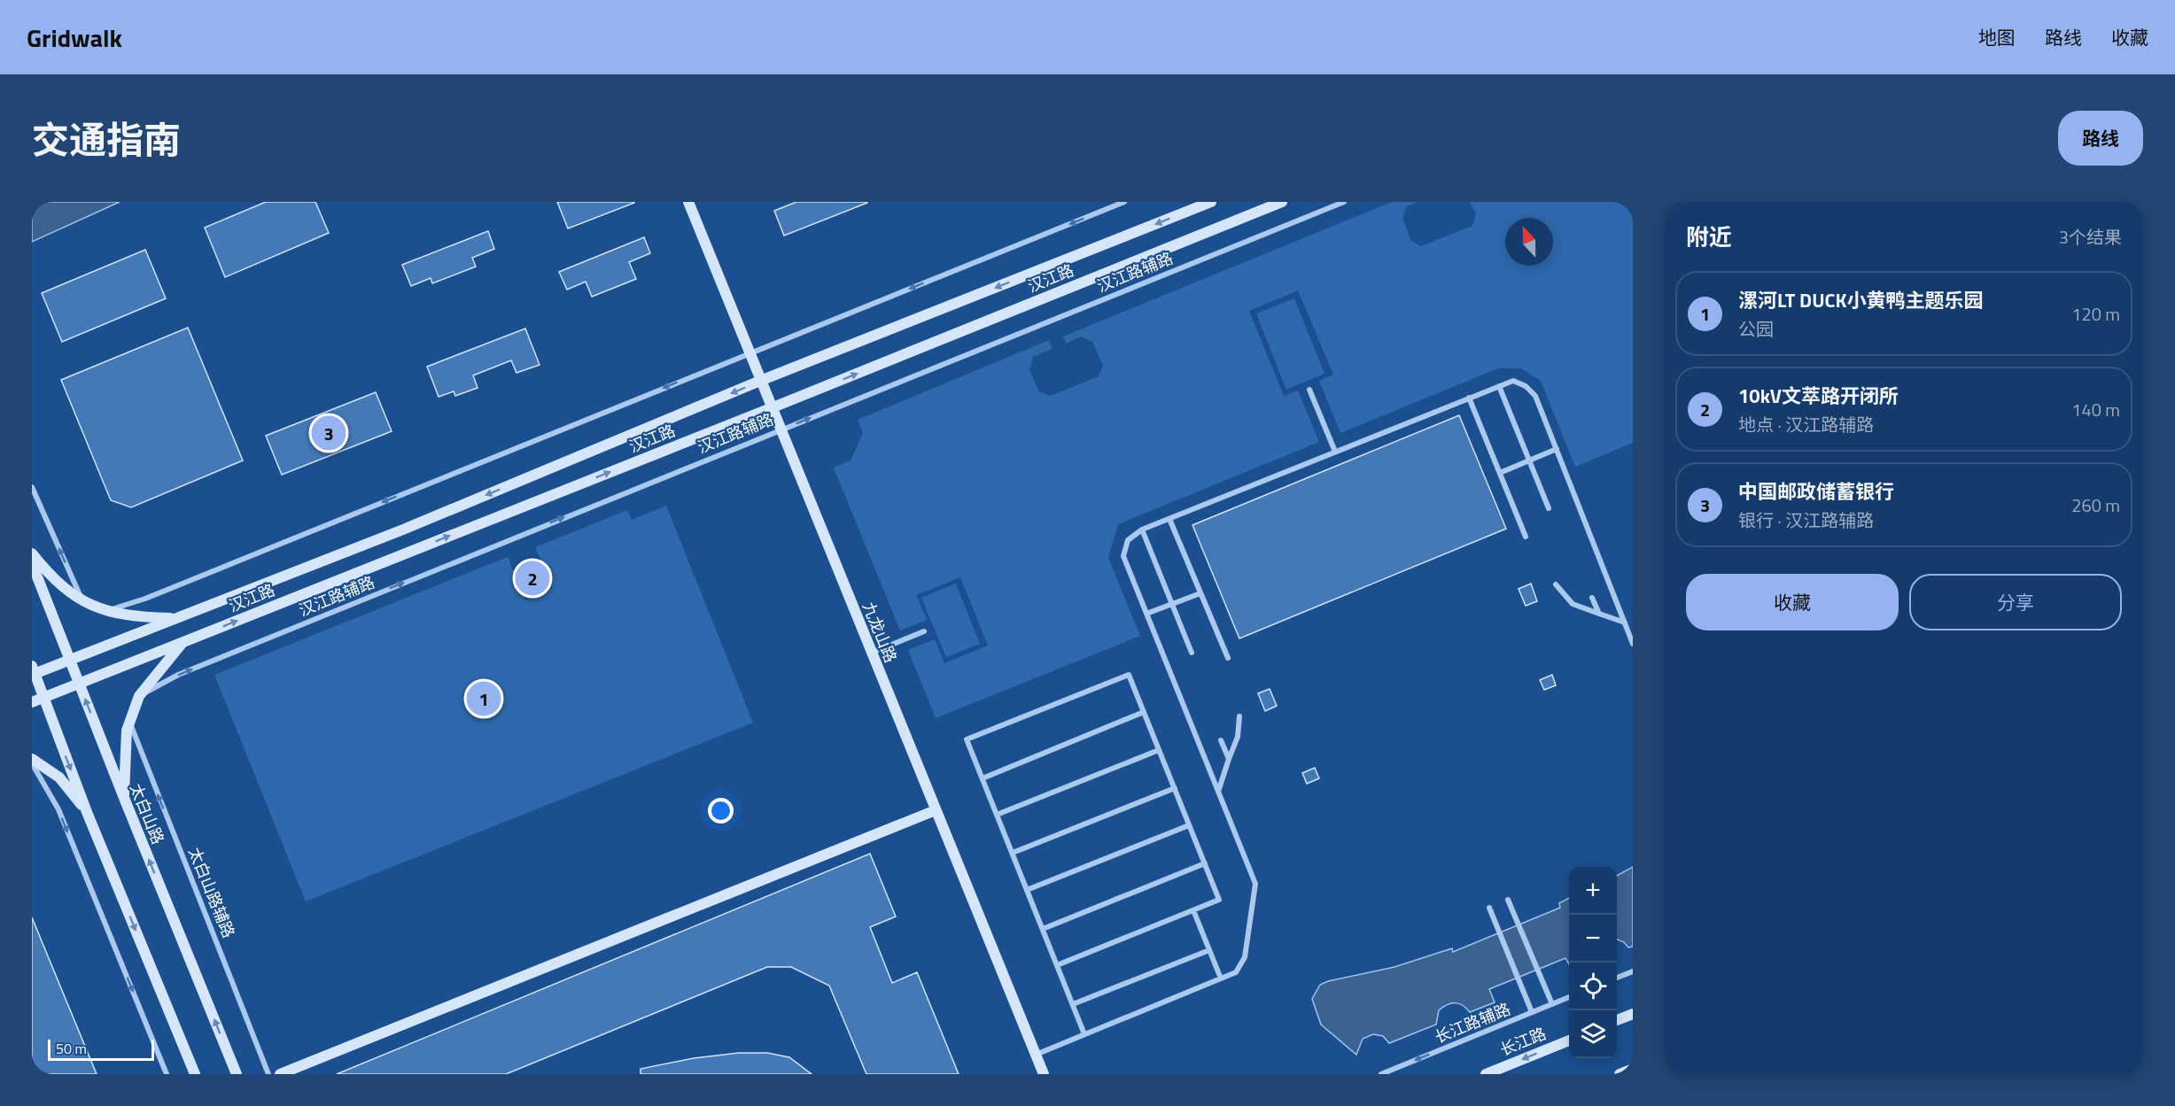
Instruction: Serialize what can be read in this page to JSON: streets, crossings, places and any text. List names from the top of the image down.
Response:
{
  "streets": {
    "street": [
      "汉江路辅路",
      "汉江路",
      "九龙山路",
      "太白山路",
      "太白山路辅路",
      "长江路辅路",
      "长江路"
    ]
  },
  "crossings": [
    ["汉江路辅路", "九龙山路"],
    ["汉江路", "九龙山路"],
    ["汉江路", "太白山路"]
  ],
  "one_way": [
    "汉江路辅路",
    "太白山路辅路",
    "长江路辅路",
    "长江路"
  ],
  "scale_bar": "50 m",
  "north": "top",
  "page": {
    "header": "Gridwalk",
    "nav": ["地图", "路线", "收藏"],
    "title": "交通指南",
    "buttons": [
      "路线",
      ["收藏", "分享"]
    ],
    "heading": ["附近", "3个结果"],
    "list": [
      {
        "mark": "1",
        "name": "漯河LT DUCK小黄鸭主题乐园",
        "note": "公园",
        "value": "120 m"
      },
      {
        "mark": "2",
        "name": "10kV文萃路开闭所",
        "note": "地点 · 汉江路辅路",
        "value": "140 m"
      },
      {
        "mark": "3",
        "name": "中国邮政储蓄银行",
        "note": "银行 · 汉江路辅路",
        "value": "260 m"
      }
    ],
    "pins": ["3", "2", "1"],
    "map_buttons": ["+", "−"],
    "scale": "50 m"
  }
}
